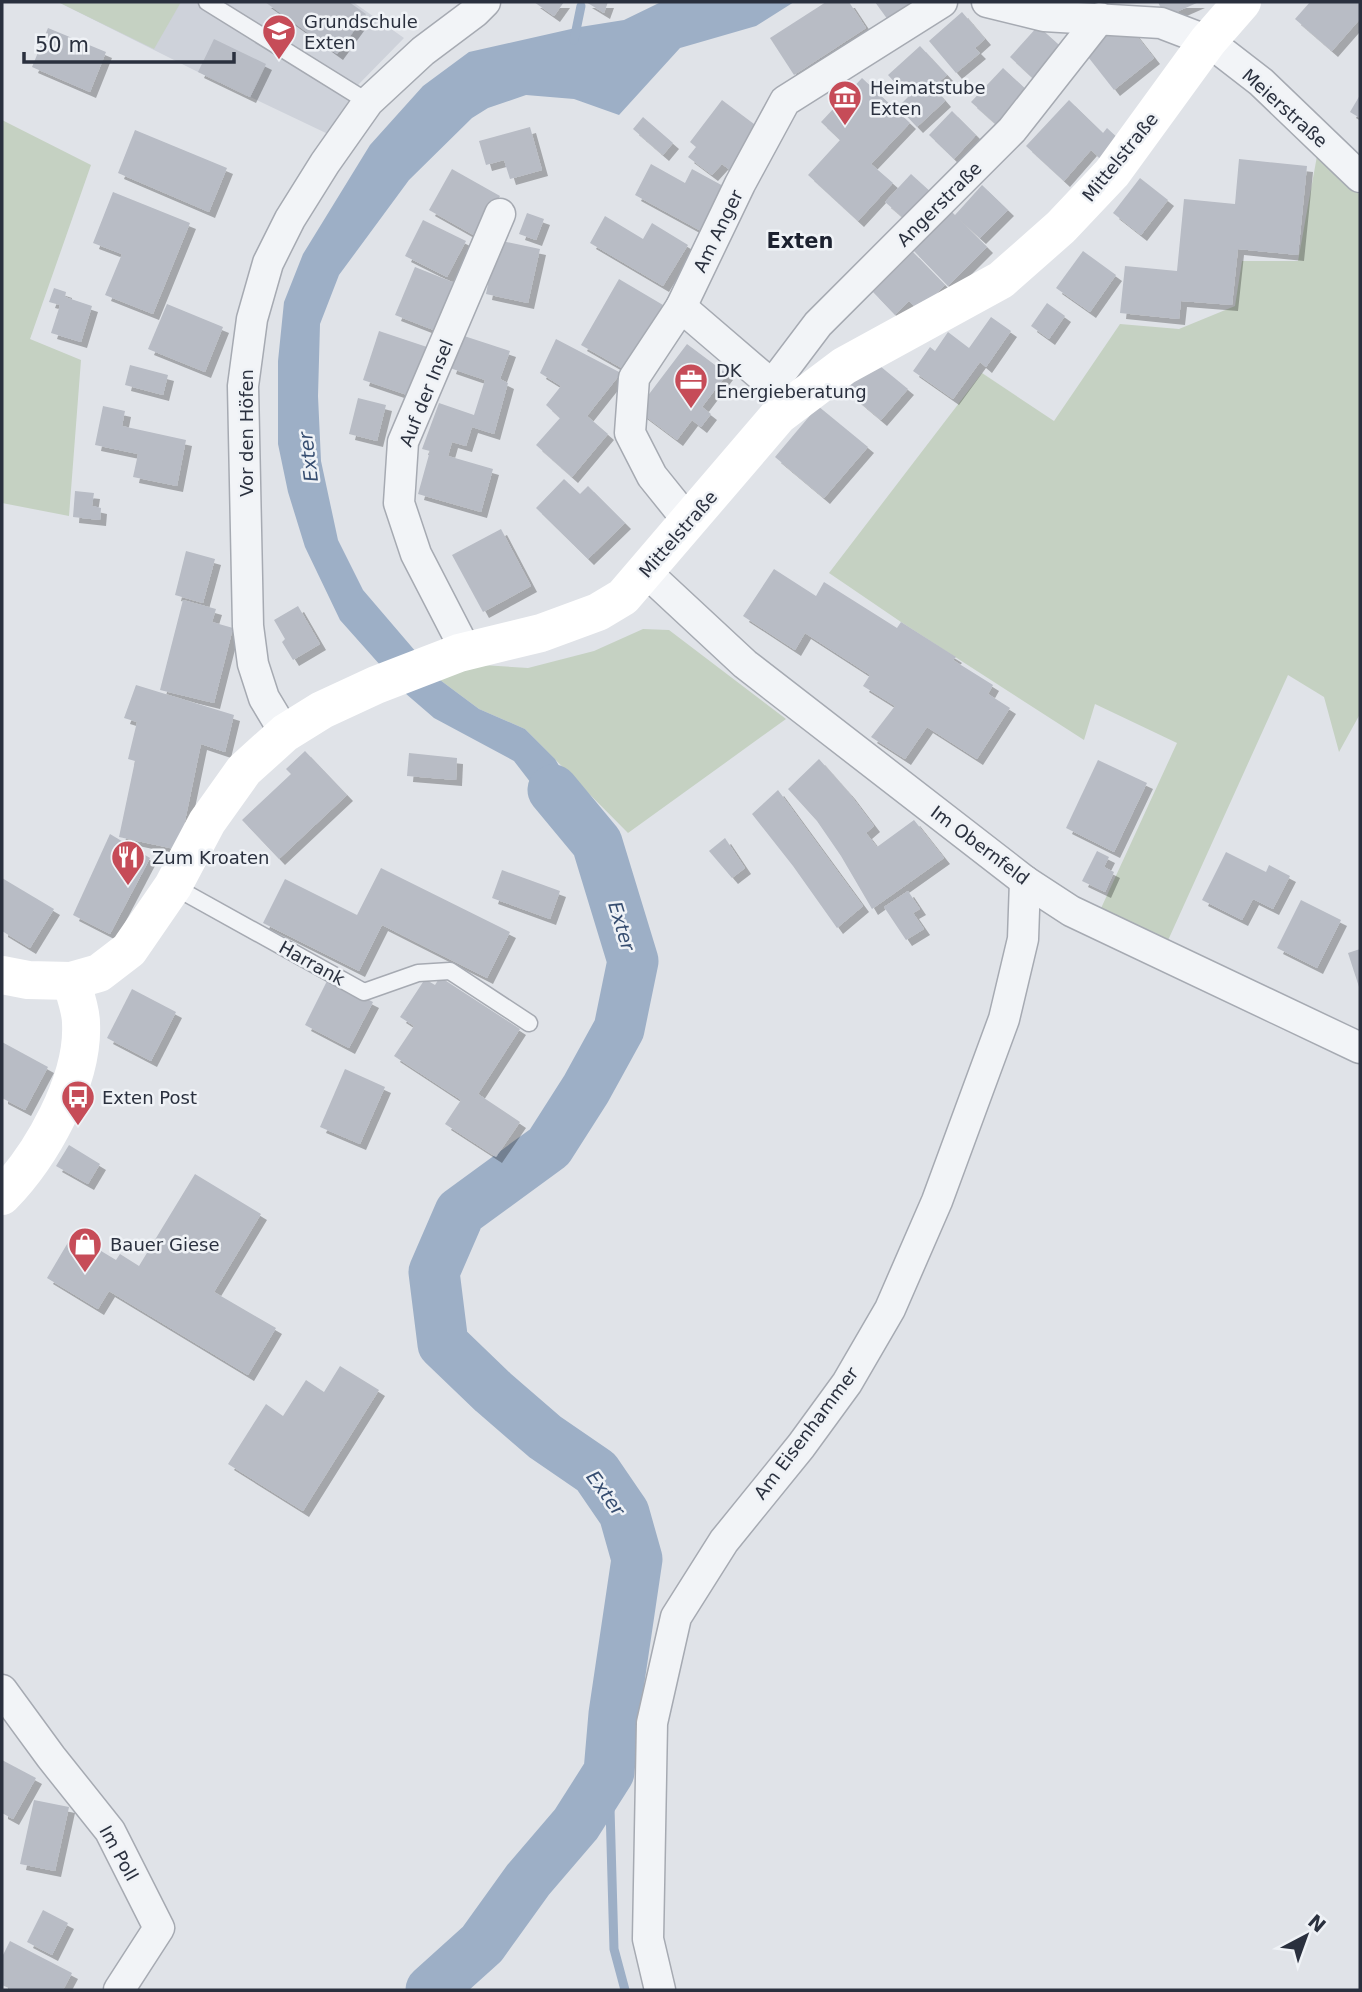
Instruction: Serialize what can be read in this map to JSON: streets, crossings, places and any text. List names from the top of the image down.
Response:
{
  "streets": {
    "main road": ["Mittelstraße"],
    "street": [
      "Meierstraße",
      "Angerstraße",
      "Am Anger",
      "Auf der Insel",
      "Vor den Höfen",
      "Im Obernfeld",
      "Am Eisenhammer",
      "Im Poll"
    ],
    "lane": ["Harrank"]
  },
  "crossings": [
    ["Meierstraße", "Mittelstraße"],
    ["Mittelstraße", "Angerstraße"],
    ["Mittelstraße", "Am Anger"],
    ["Mittelstraße", "Auf der Insel"],
    ["Mittelstraße", "Vor den Höfen"],
    ["Mittelstraße", "Im Obernfeld"],
    ["Mittelstraße", "Harrank"],
    ["Im Obernfeld", "Am Eisenhammer"]
  ],
  "districts": ["Exten"],
  "water": ["Exter"],
  "places": {
    "school or university": ["Grundschule Exten"],
    "museum": ["Heimatstube Exten"],
    "office": ["DK Energieberatung"],
    "restaurant": ["Zum Kroaten"],
    "bus stop": ["Exten Post"],
    "shop": ["Bauer Giese"]
  },
  "scale_bar": "50 m",
  "north": "top right"
}
